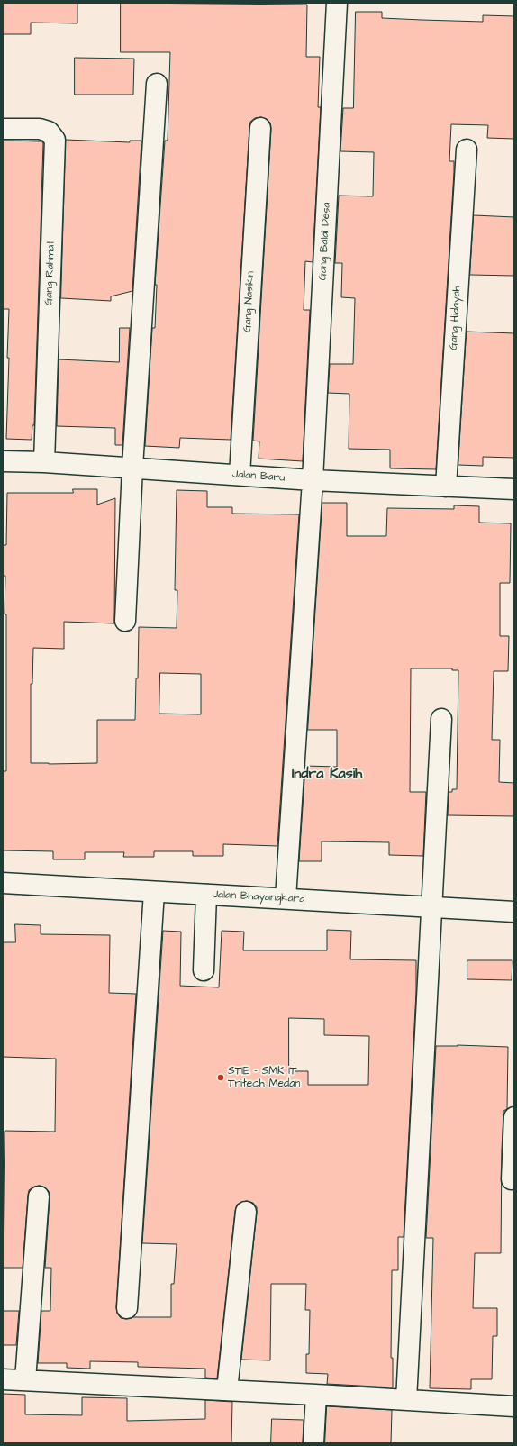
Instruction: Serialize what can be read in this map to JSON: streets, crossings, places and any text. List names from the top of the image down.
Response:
{
  "streets": {
    "street": [
      "Gang Balai Desa",
      "Gang Rahmat",
      "Gang Nasikin",
      "Gang Hidayah",
      "Jalan Baru",
      "Jalan Bhayangkara"
    ]
  },
  "crossings": [
    ["Gang Balai Desa", "Jalan Baru"],
    ["Gang Balai Desa", "Jalan Bhayangkara"],
    ["Gang Rahmat", "Jalan Baru"],
    ["Gang Nasikin", "Jalan Baru"],
    ["Gang Hidayah", "Jalan Baru"]
  ],
  "districts": ["Indra Kasih"],
  "places": ["STIE - SMK IT Tritech Medan"]
}
